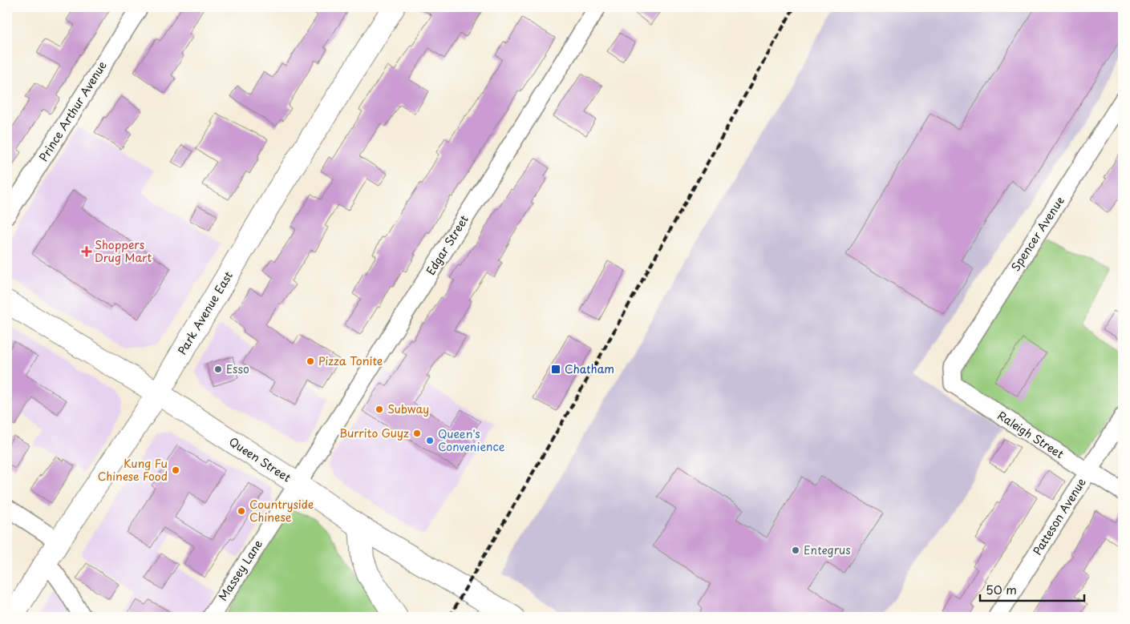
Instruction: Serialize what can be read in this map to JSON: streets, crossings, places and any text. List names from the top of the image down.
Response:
{
  "streets": {
    "main road": ["Park Avenue East", "Queen Street"],
    "street": [
      "Prince Arthur Avenue",
      "Spencer Avenue",
      "Edgar Street",
      "Raleigh Street",
      "Patteson Avenue",
      "Massey Lane"
    ]
  },
  "crossings": [
    ["Spencer Avenue", "Raleigh Street"],
    ["Edgar Street", "Queen Street"],
    ["Edgar Street", "Massey Lane"],
    ["Park Avenue East", "Queen Street"],
    ["Raleigh Street", "Patteson Avenue"],
    ["Queen Street", "Massey Lane"]
  ],
  "places": {
    "health": ["Shoppers Drug Mart"],
    "other": [
      "Pizza Tonite",
      "Esso",
      "Subway",
      "Burrito Guyz",
      "Queen's Convenience",
      "Kung Fu Chinese Food",
      "Countryside Chinese",
      "Entegrus"
    ],
    "transit": ["Chatham"]
  },
  "scale_bar": "50 m"
}
